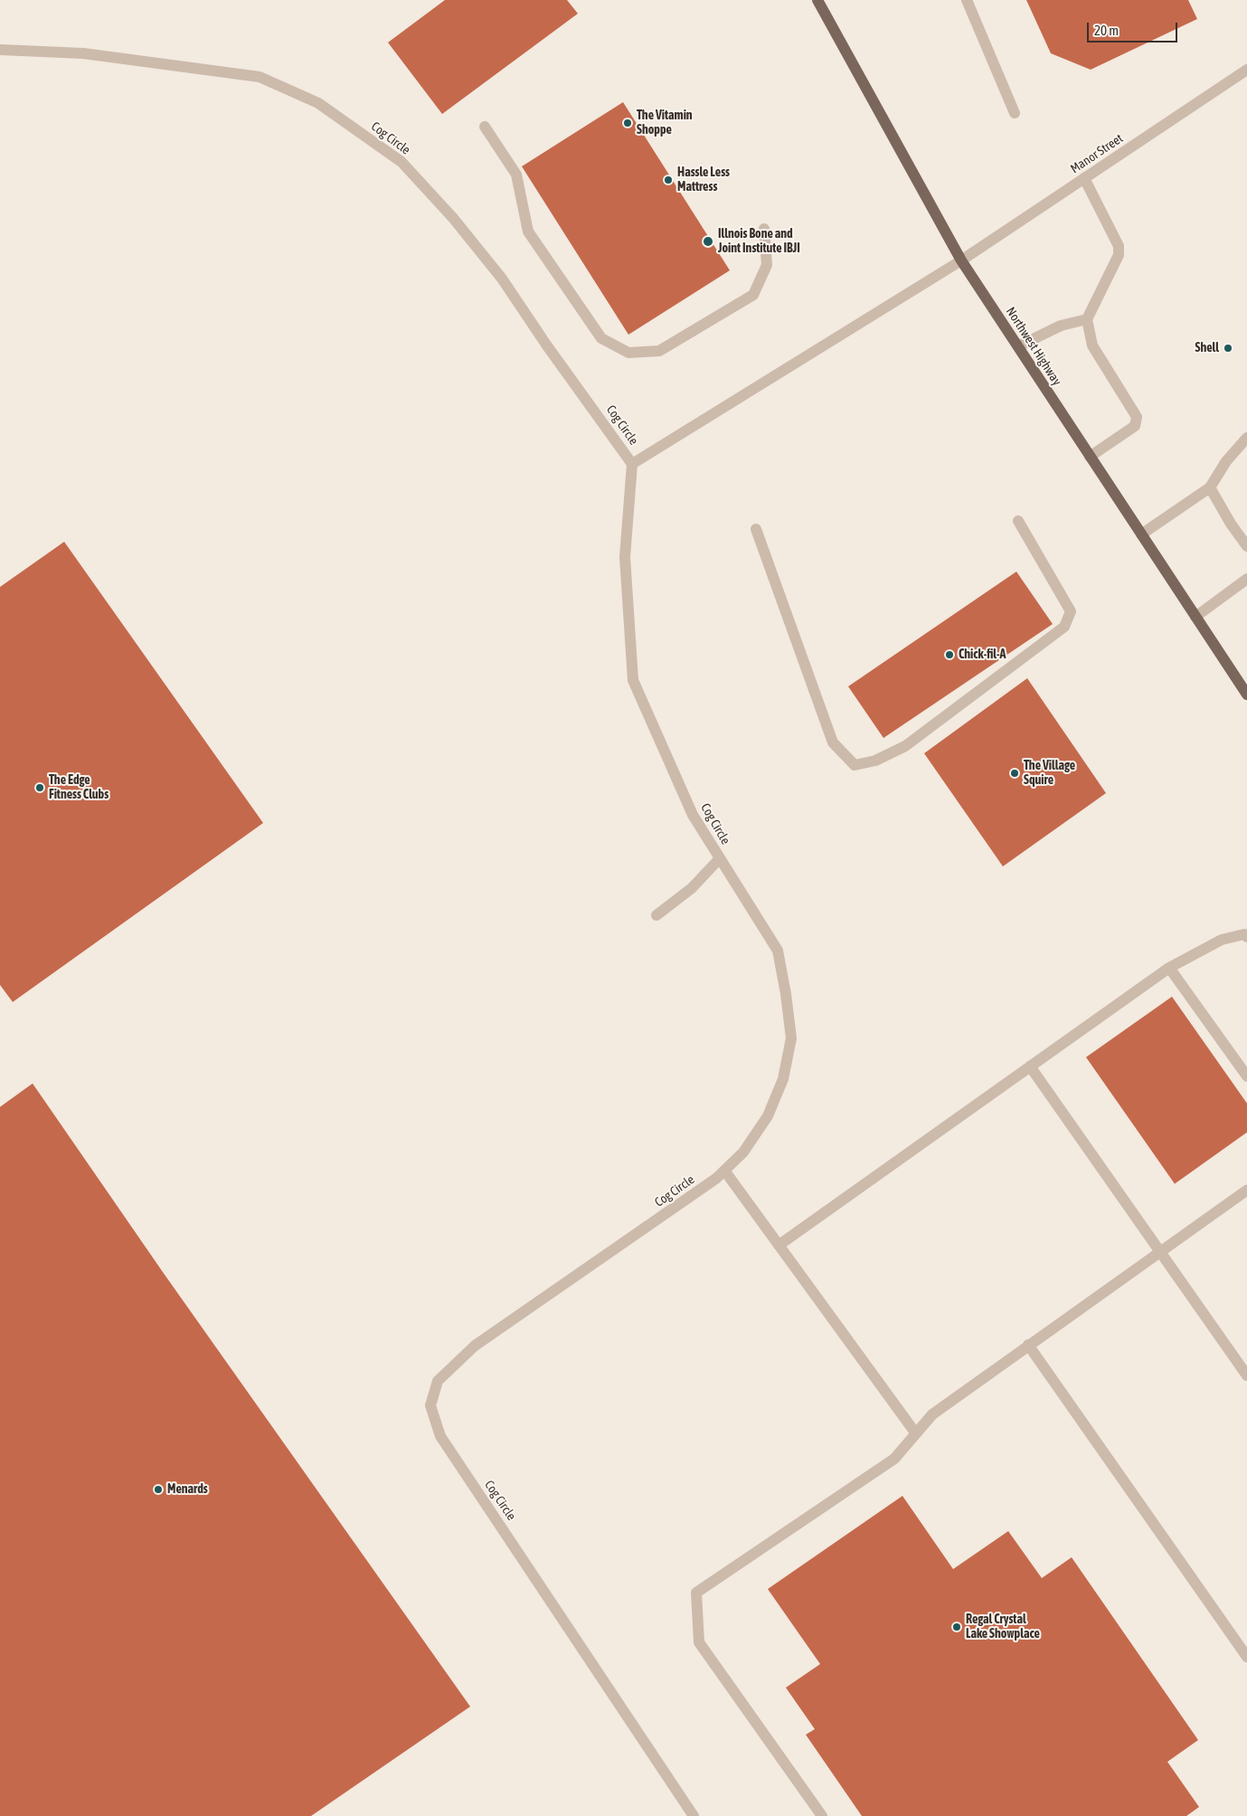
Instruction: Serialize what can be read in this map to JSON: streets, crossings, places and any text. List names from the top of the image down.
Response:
{
  "streets": {
    "main road": ["Northwest Highway"],
    "street": ["Cog Circle", "Manor Street"]
  },
  "crossings": [
    ["Cog Circle", "Manor Street"],
    ["Cog Circle", "Northwest Highway"],
    ["Manor Street", "Northwest Highway"]
  ],
  "places": [
    "The Vitamin Shoppe",
    "Hassle Less Mattress",
    "Illnois Bone and Joint Institute IBJI",
    "Shell",
    "Chick-fil-A",
    "The Village Squire",
    "The Edge Fitness Clubs",
    "Menards",
    "Regal Crystal Lake Showplace"
  ],
  "scale_bar": "20 m"
}
